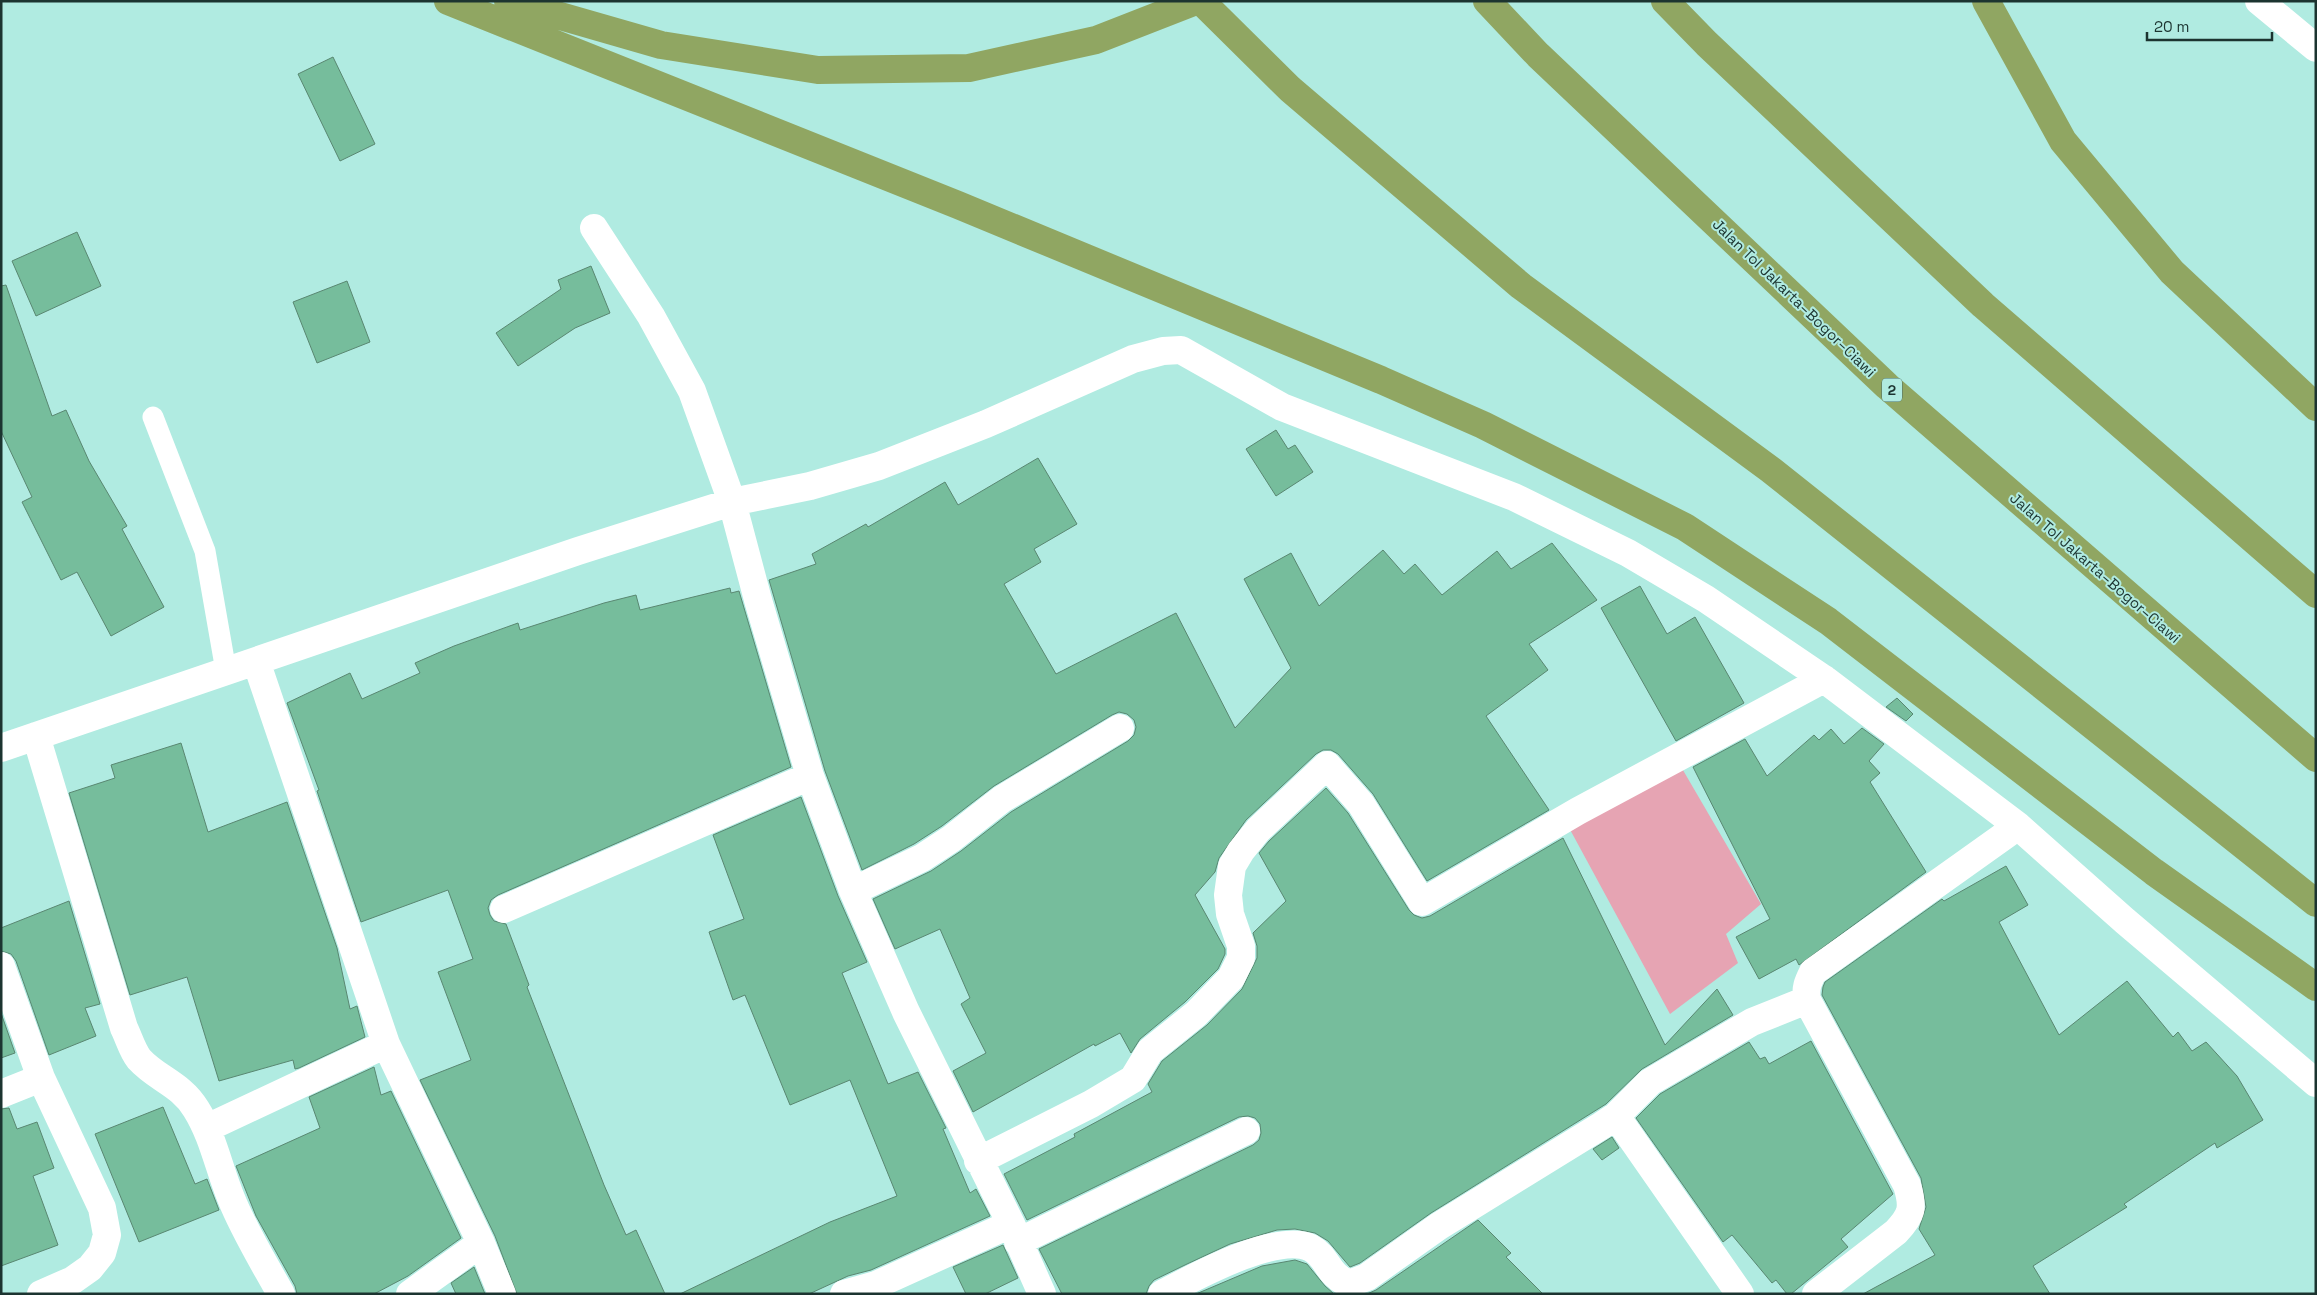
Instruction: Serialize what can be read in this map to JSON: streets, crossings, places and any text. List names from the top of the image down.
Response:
{
  "streets": {
    "highway": ["Jalan Tol Jakarta–Bogor–Ciawi", "2"]
  },
  "scale_bar": "20 m"
}
